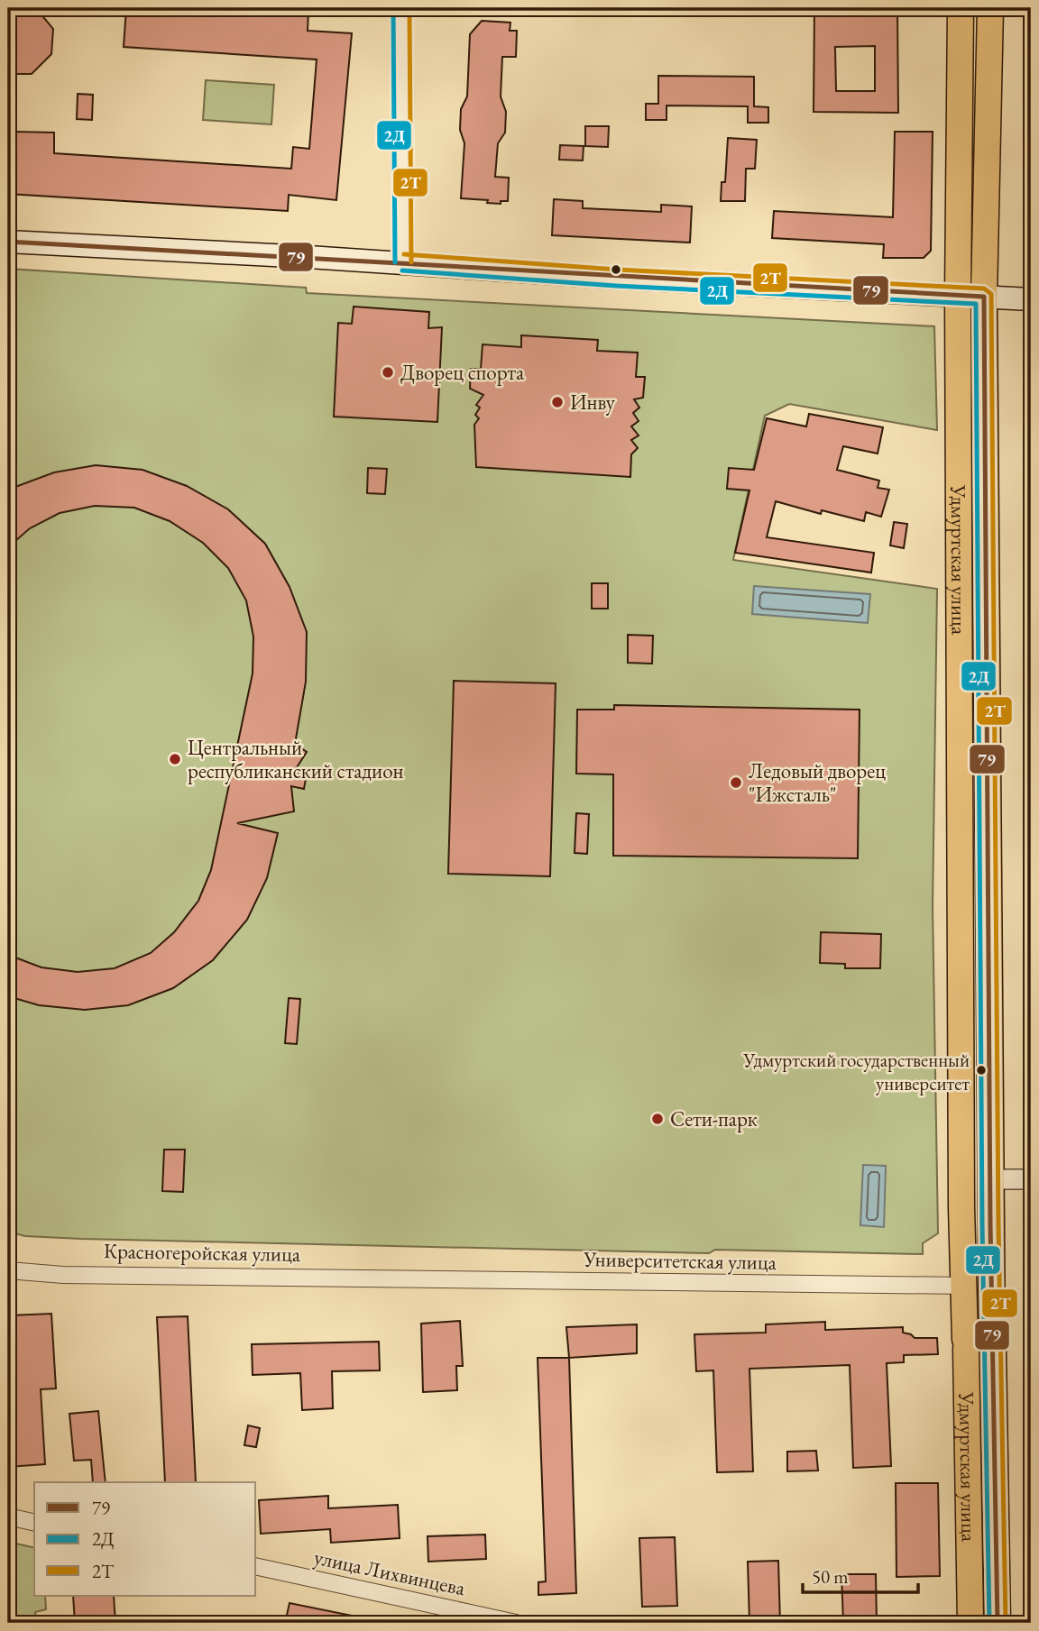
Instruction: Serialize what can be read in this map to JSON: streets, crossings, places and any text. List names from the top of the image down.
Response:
{
  "streets": {
    "main road": ["Удмуртская улица"],
    "street": ["Красногеройская улица", "Университетская улица", "улица Лихвинцева"]
  },
  "crossings": [
    ["Удмуртская улица", "Университетская улица"],
    ["Красногеройская улица", "Университетская улица"]
  ],
  "places": [
    "Дворец спорта",
    "Инву",
    "Центральный республиканский стадион",
    "Ледовый дворец \"Ижсталь\"",
    "Удмуртский государственный университет",
    "Сети-парк"
  ],
  "lines": ["transit line 2Д", "transit line 2Т", "transit line 79"],
  "legend": ["79", "2Д", "2Т"],
  "scale_bar": "50 m"
}
